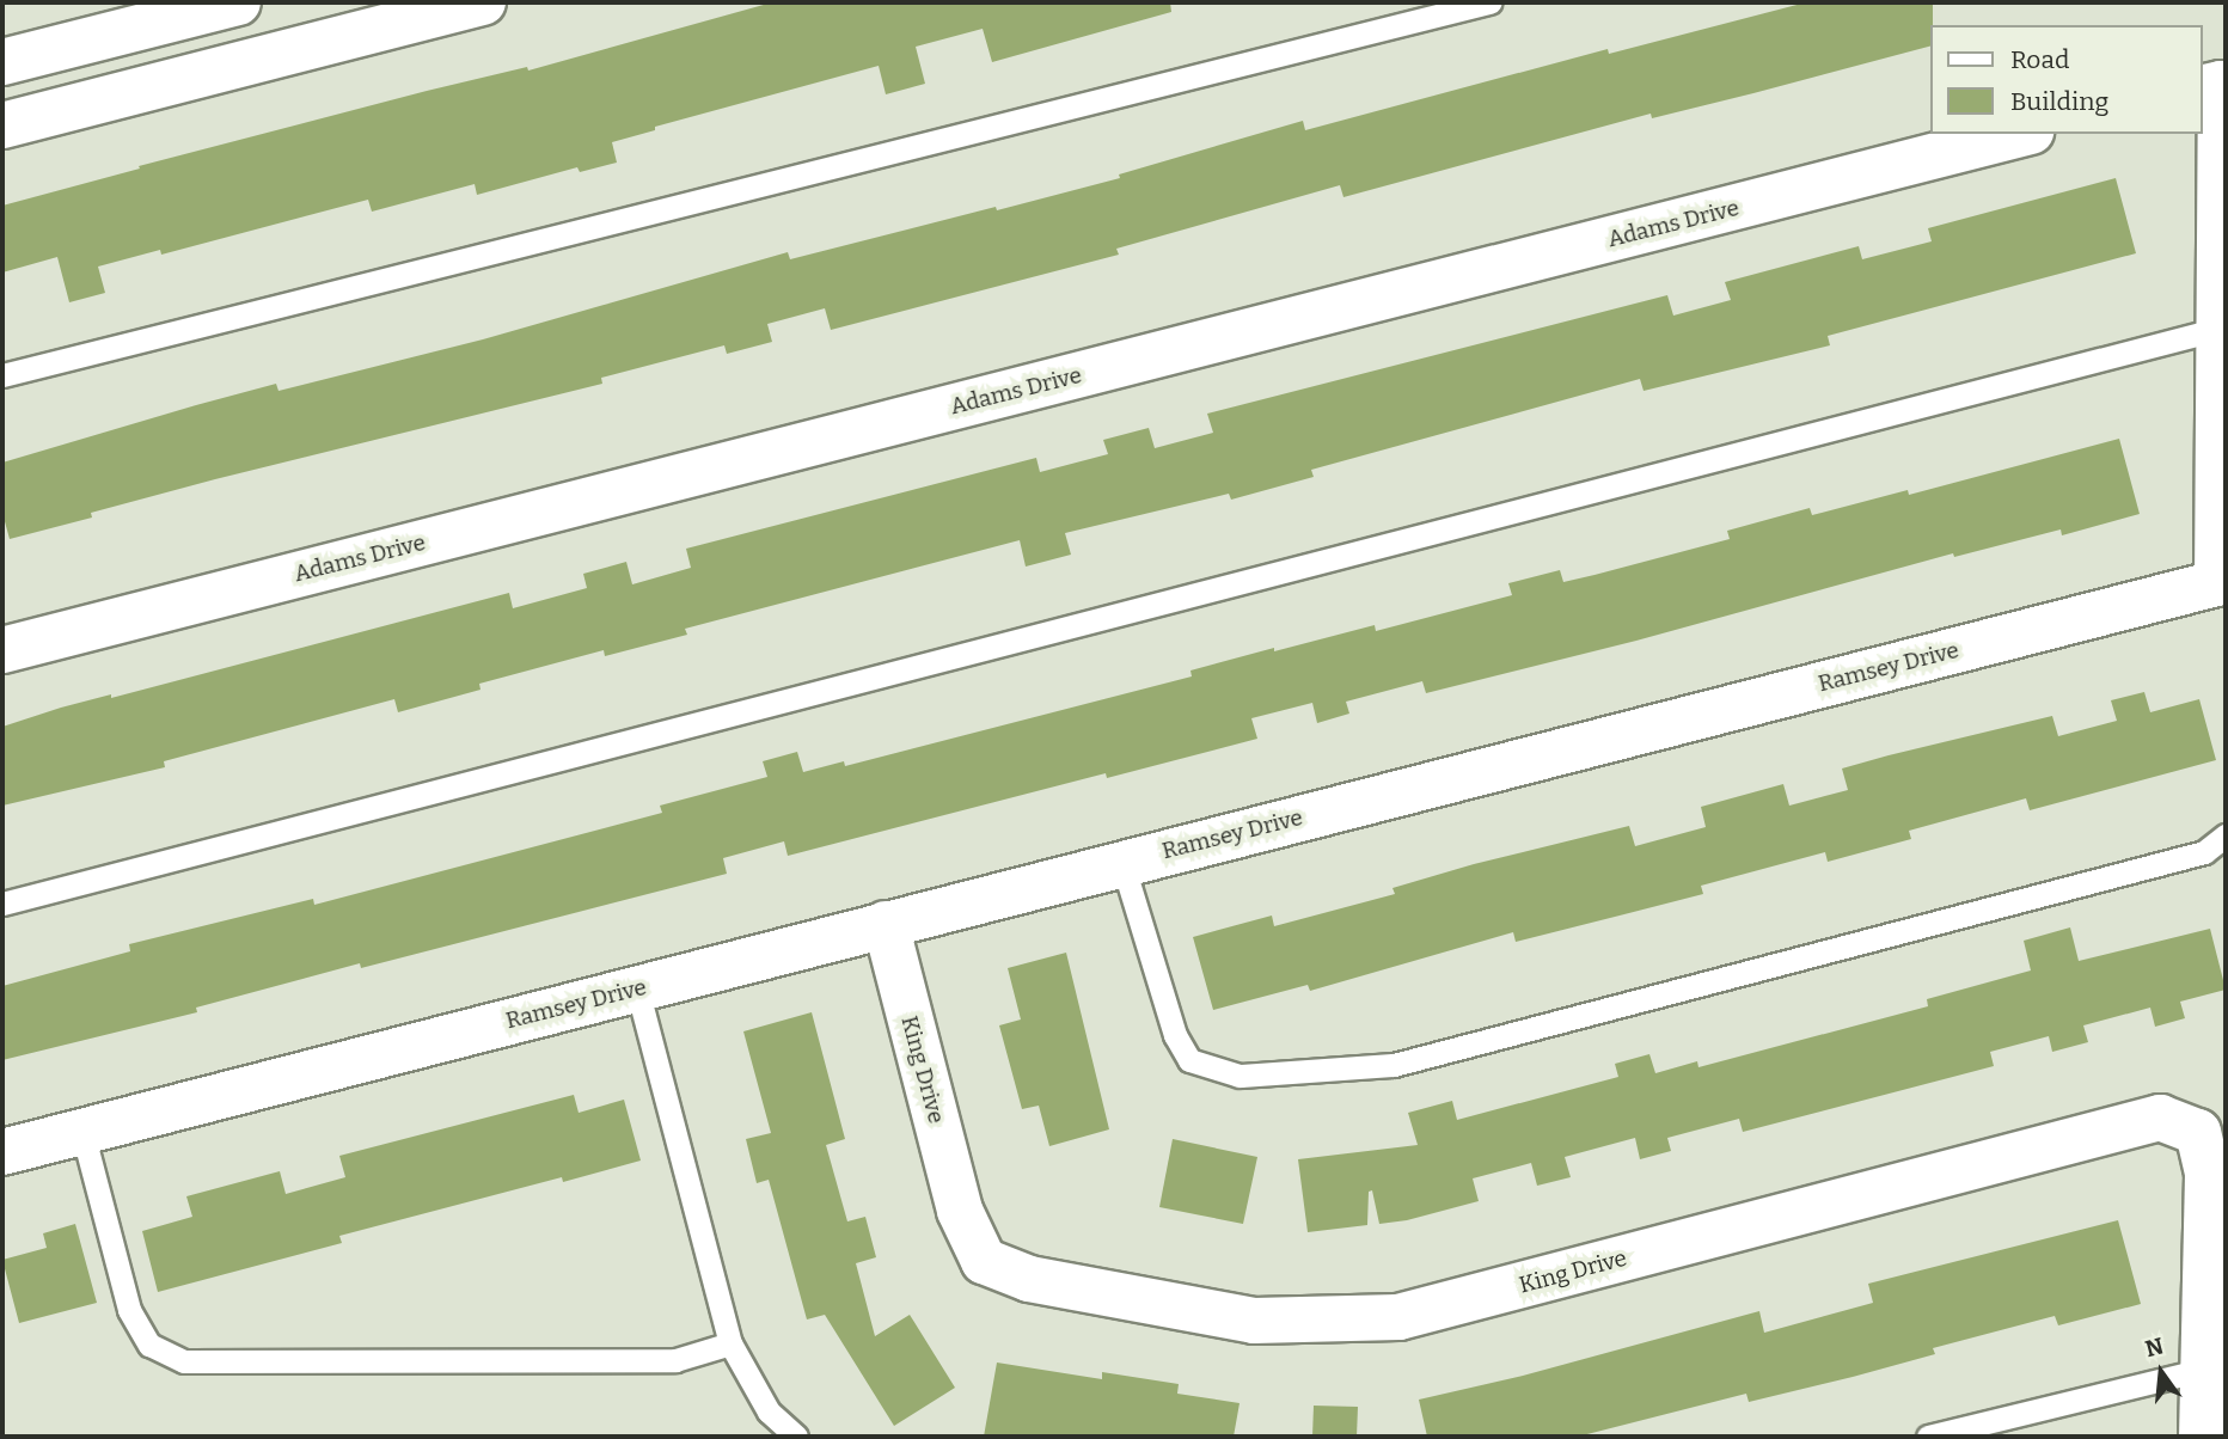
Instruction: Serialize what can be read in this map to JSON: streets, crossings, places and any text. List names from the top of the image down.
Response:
{
  "streets": {
    "street": ["Adams Drive", "Ramsey Drive", "King Drive"]
  },
  "crossings": [
    ["Ramsey Drive", "King Drive"]
  ],
  "legend": ["Road", "Building"],
  "north": "top"
}
